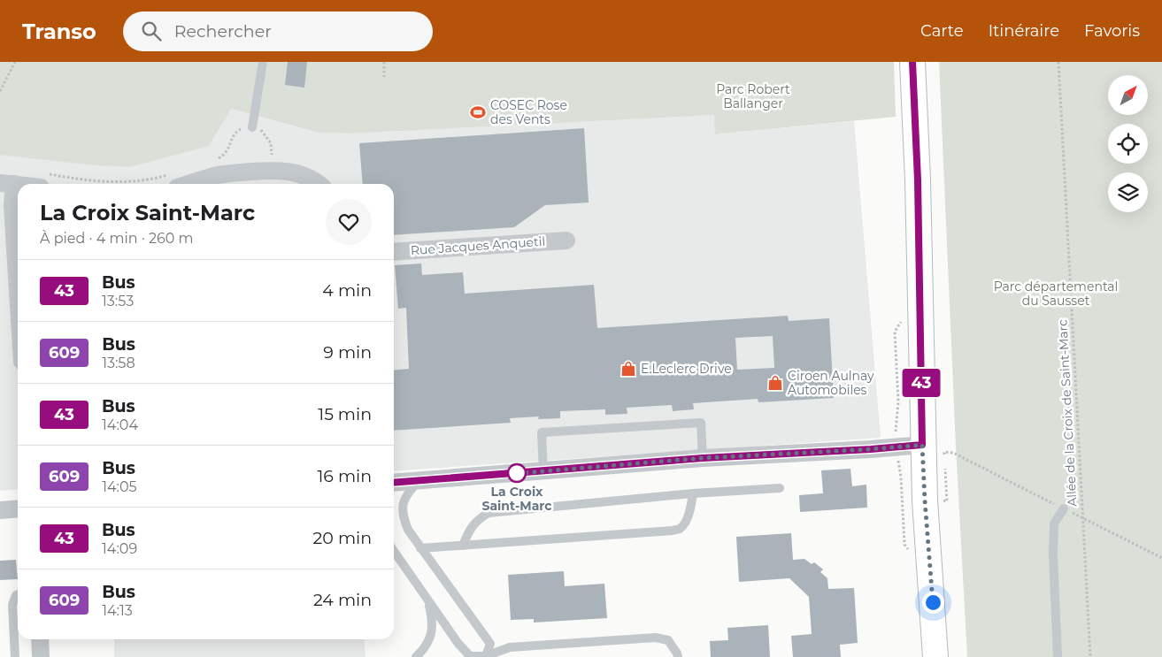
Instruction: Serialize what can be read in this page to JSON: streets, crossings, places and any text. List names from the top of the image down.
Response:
{
  "streets": {
    "street": ["Rue Jacques Anquetil"],
    "path": ["Allée de la Croix de Saint-Marc"]
  },
  "parks": ["Parc Robert Ballanger", "Parc départemental du Sausset"],
  "places": {
    "sports": ["COSEC Rose des Vents"],
    "shop": ["E.Leclerc Drive", "Ciroen Aulnay Automobiles"],
    "other": ["La Croix Saint-Marc"]
  },
  "lines": ["bus line 43"],
  "north": "top right",
  "page": {
    "header": "Transo",
    "search": "Rechercher",
    "nav": ["Carte", "Itinéraire", "Favoris"],
    "on_map": "43",
    "heading": ["La Croix Saint-Marc", "À pied · 4 min · 260 m"],
    "list": [
      {
        "mark": "43",
        "name": "Bus",
        "note": "13:53",
        "value": "4 min"
      },
      {
        "mark": "609",
        "name": "Bus",
        "note": "13:58",
        "value": "9 min"
      },
      {
        "mark": "43",
        "name": "Bus",
        "note": "14:04",
        "value": "15 min"
      },
      {
        "mark": "609",
        "name": "Bus",
        "note": "14:05",
        "value": "16 min"
      },
      {
        "mark": "43",
        "name": "Bus",
        "note": "14:09",
        "value": "20 min"
      },
      {
        "mark": "609",
        "name": "Bus",
        "note": "14:13",
        "value": "24 min"
      }
    ]
  }
}
